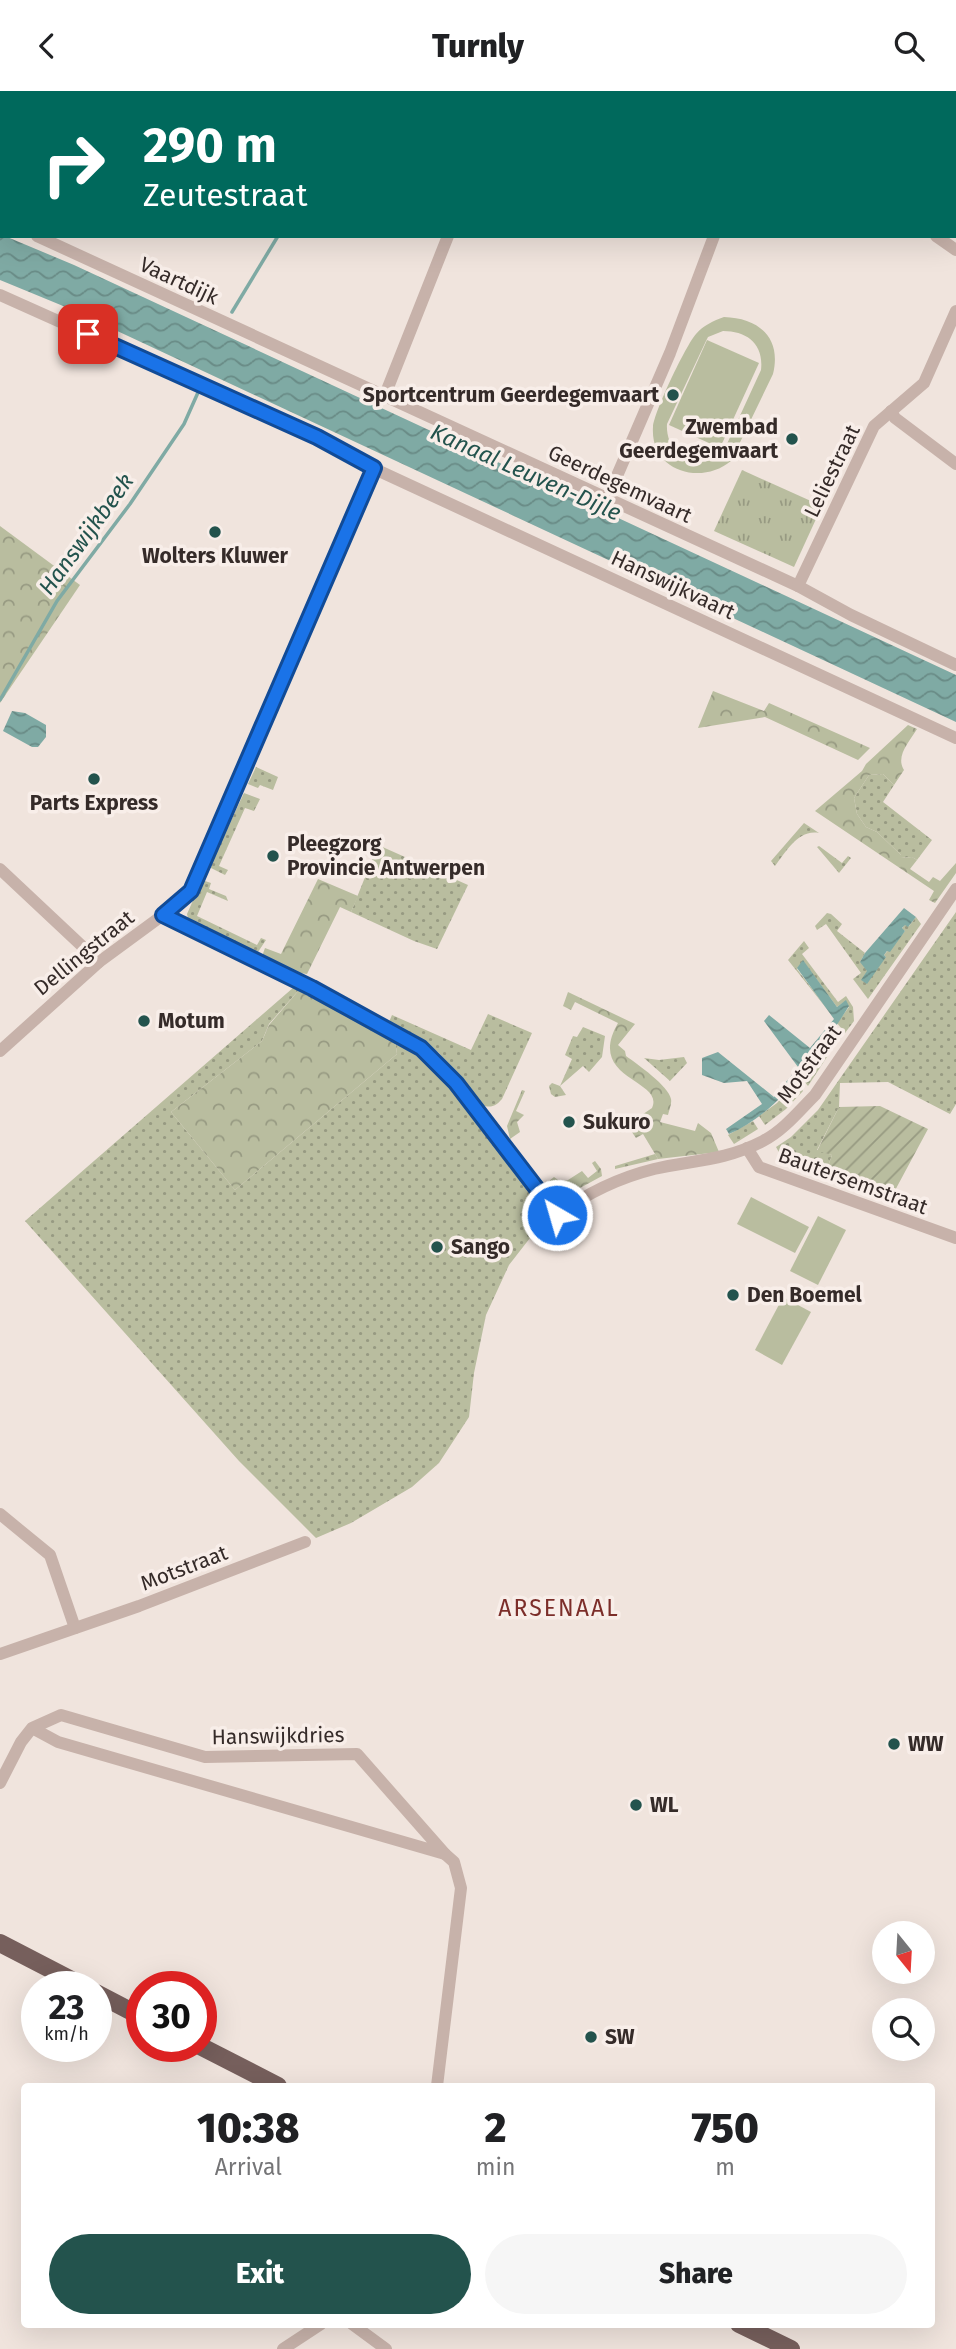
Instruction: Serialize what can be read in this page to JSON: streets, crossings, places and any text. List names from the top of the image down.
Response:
{
  "streets": {
    "street": [
      "Vaartdijk",
      "Leliestraat",
      "Geerdegemvaart",
      "Hanswijkvaart",
      "Dellingstraat",
      "Motstraat",
      "Bautersemstraat",
      "Hanswijkdries"
    ]
  },
  "crossings": [
    ["Vaartdijk", "Geerdegemvaart"],
    ["Leliestraat", "Geerdegemvaart"],
    ["Hanswijkvaart", "Dellingstraat"],
    ["Dellingstraat", "Motstraat"],
    ["Motstraat", "Bautersemstraat"]
  ],
  "districts": ["ARSENAAL"],
  "water": ["Kanaal Leuven-Dijle", "Hanswijkbeek"],
  "places": [
    "Sportcentrum Geerdegemvaart",
    "Zwembad Geerdegemvaart",
    "Wolters Kluwer",
    "Parts Express",
    "Pleegzorg Provincie Antwerpen",
    "Motum",
    "Sukuro",
    "Sango",
    "Den Boemel",
    "WW",
    "WL",
    "SW"
  ],
  "north": "bottom",
  "page": {
    "header": "Turnly",
    "turn": ["290 m", "Zeutestraat"],
    "speed": "23 km/h",
    "limit": "30",
    "eta": [
      "10:38",
      "Arrival",
      "2",
      "min",
      "750",
      "m"
    ],
    "buttons": ["Exit", "Share"]
  }
}
